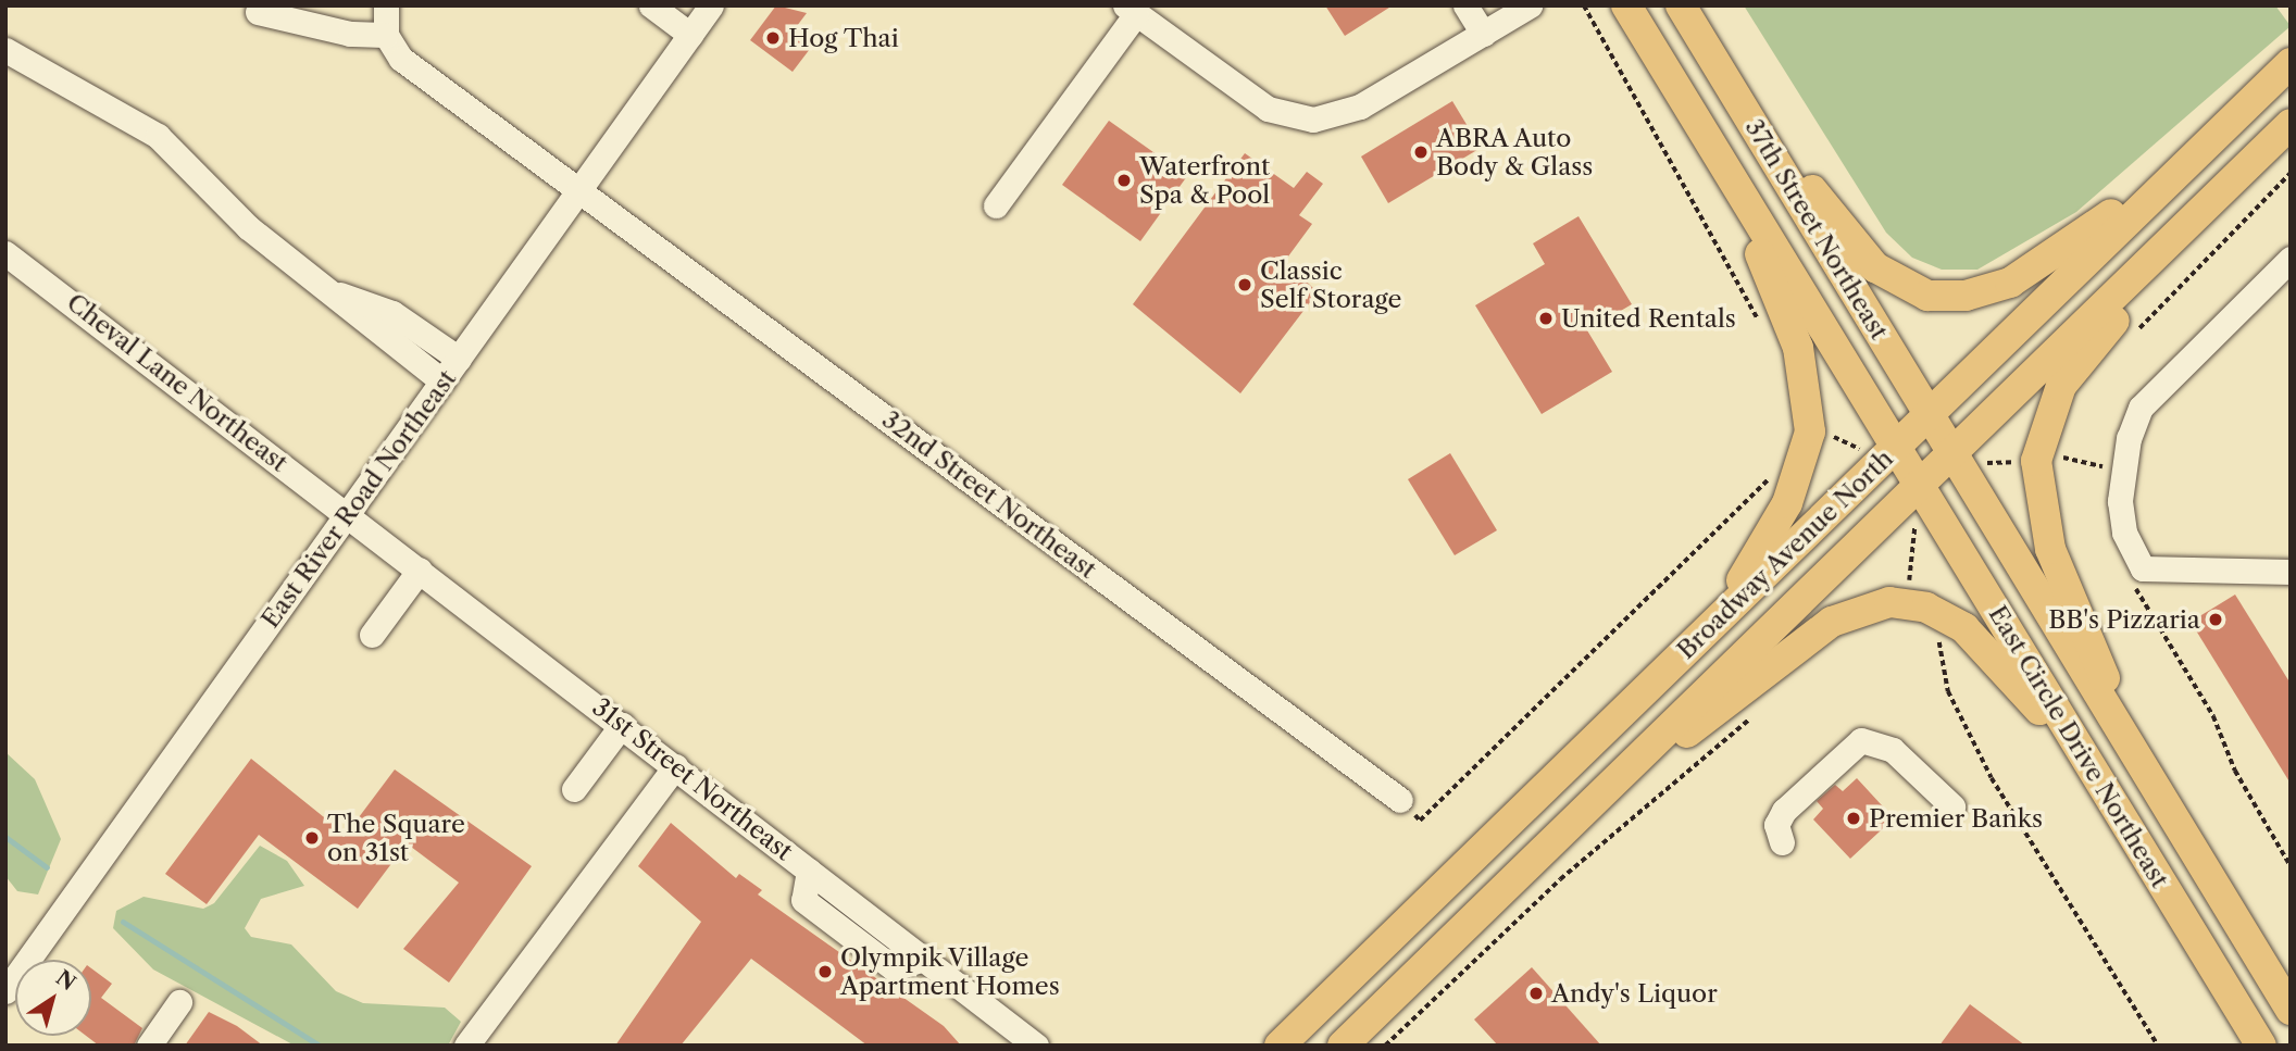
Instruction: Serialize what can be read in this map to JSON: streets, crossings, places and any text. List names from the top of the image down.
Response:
{
  "streets": {
    "main road": ["37th Street Northeast", "Broadway Avenue North", "East Circle Drive Northeast"],
    "street": [
      "Cheval Lane Northeast",
      "32nd Street Northeast",
      "East River Road Northeast",
      "31st Street Northeast"
    ]
  },
  "crossings": [
    ["37th Street Northeast", "Broadway Avenue North"],
    ["37th Street Northeast", "East Circle Drive Northeast"],
    ["Cheval Lane Northeast", "East River Road Northeast"],
    ["Cheval Lane Northeast", "31st Street Northeast"],
    ["32nd Street Northeast", "East River Road Northeast"],
    ["East River Road Northeast", "31st Street Northeast"],
    ["Broadway Avenue North", "East Circle Drive Northeast"]
  ],
  "places": [
    "Hog Thai",
    "ABRA Auto Body & Glass",
    "Waterfront Spa & Pool",
    "Classic Self Storage",
    "United Rentals",
    "BB's Pizzaria",
    "Premier Banks",
    "The Square on 31st",
    "Olympik Village Apartment Homes",
    "Andy's Liquor"
  ],
  "north": "top right"
}
